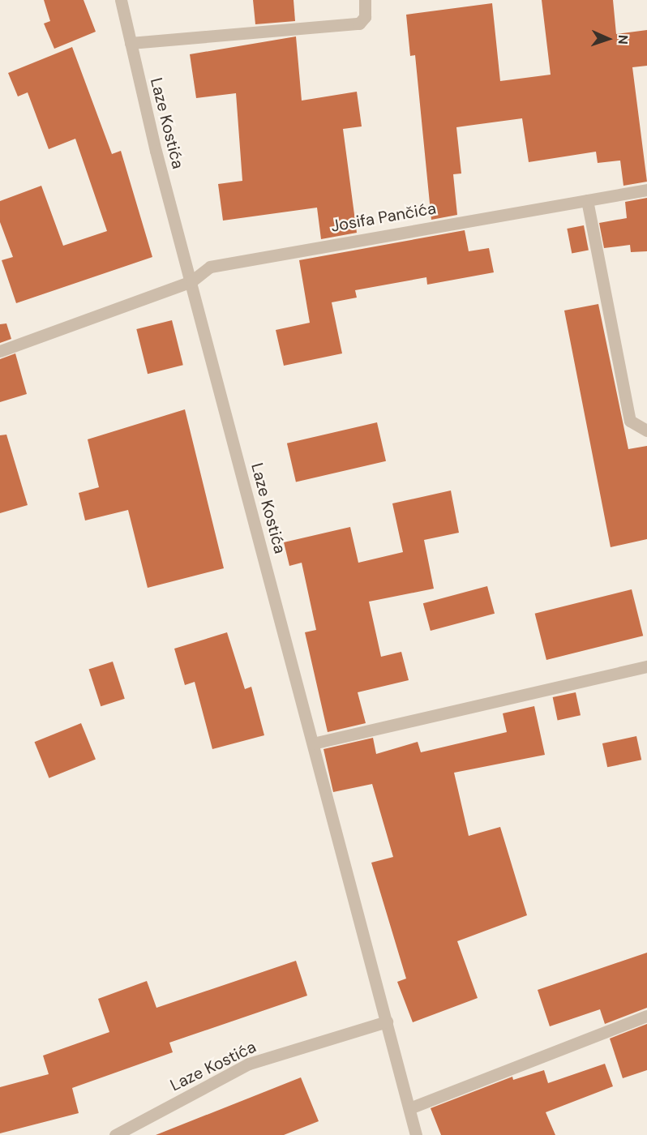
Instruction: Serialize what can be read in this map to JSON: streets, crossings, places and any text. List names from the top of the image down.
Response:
{
  "streets": {
    "street": ["Laze Kostića", "Josifa Pančića"]
  },
  "crossings": [
    ["Laze Kostića", "Josifa Pančića"]
  ],
  "north": "right"
}
